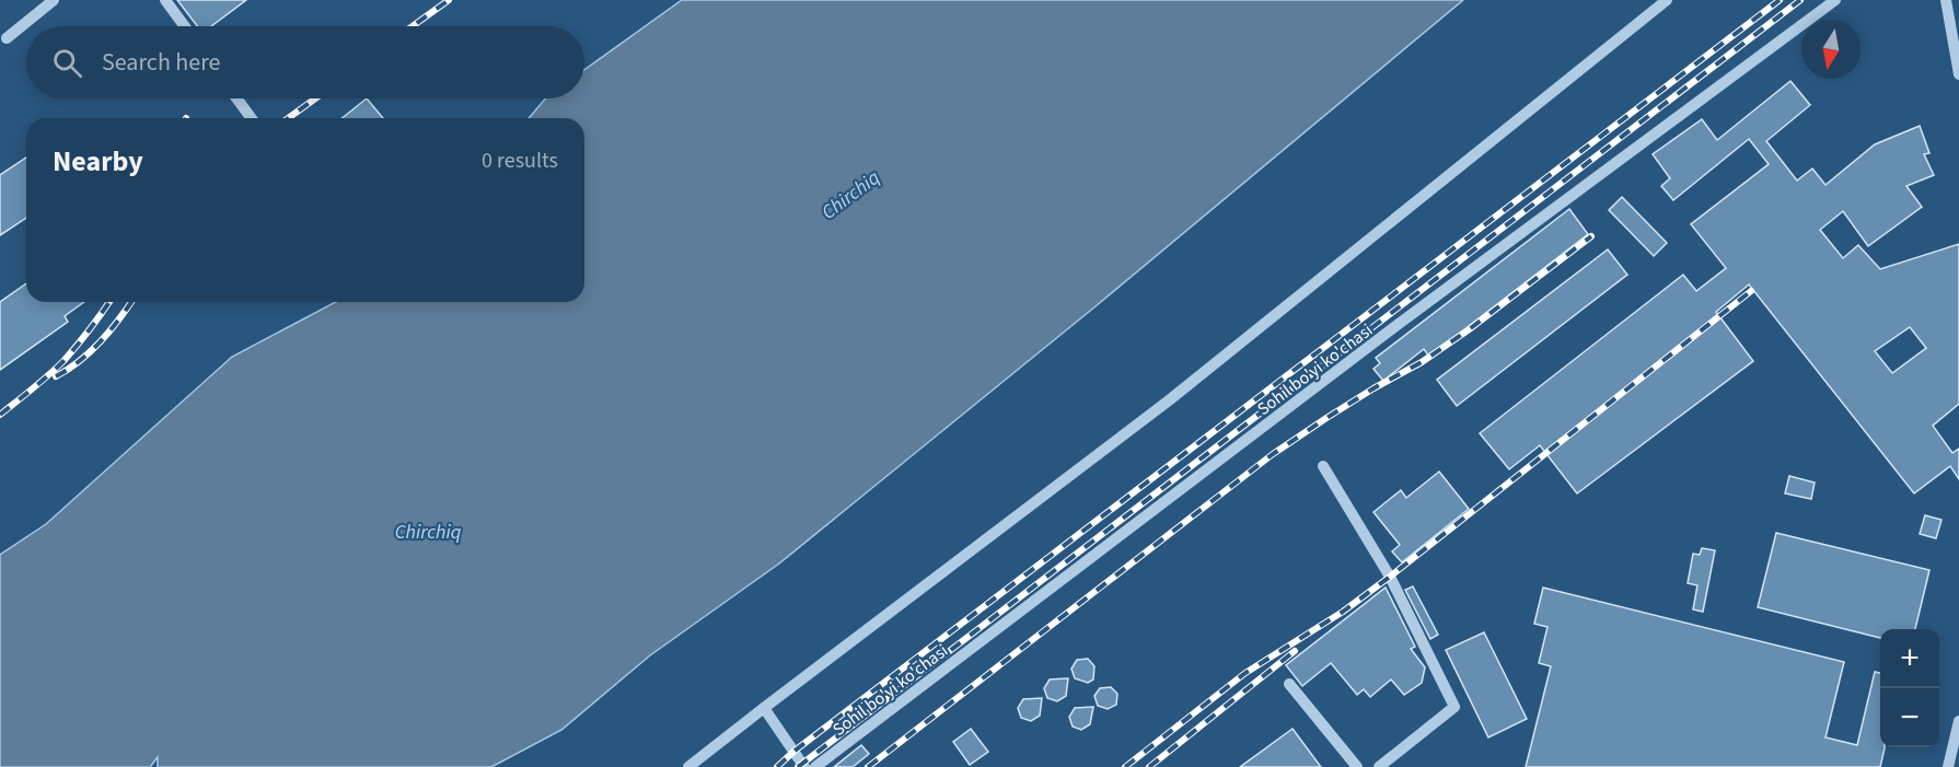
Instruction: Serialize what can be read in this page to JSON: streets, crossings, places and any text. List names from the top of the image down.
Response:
{
  "streets": {
    "street": ["Sohil bo'yi ko'chasi"]
  },
  "water": ["Chirchiq"],
  "north": "bottom",
  "page": {
    "search": "Search here",
    "heading": ["Nearby", "0 results"],
    "map_buttons": ["+", "−"]
  }
}
